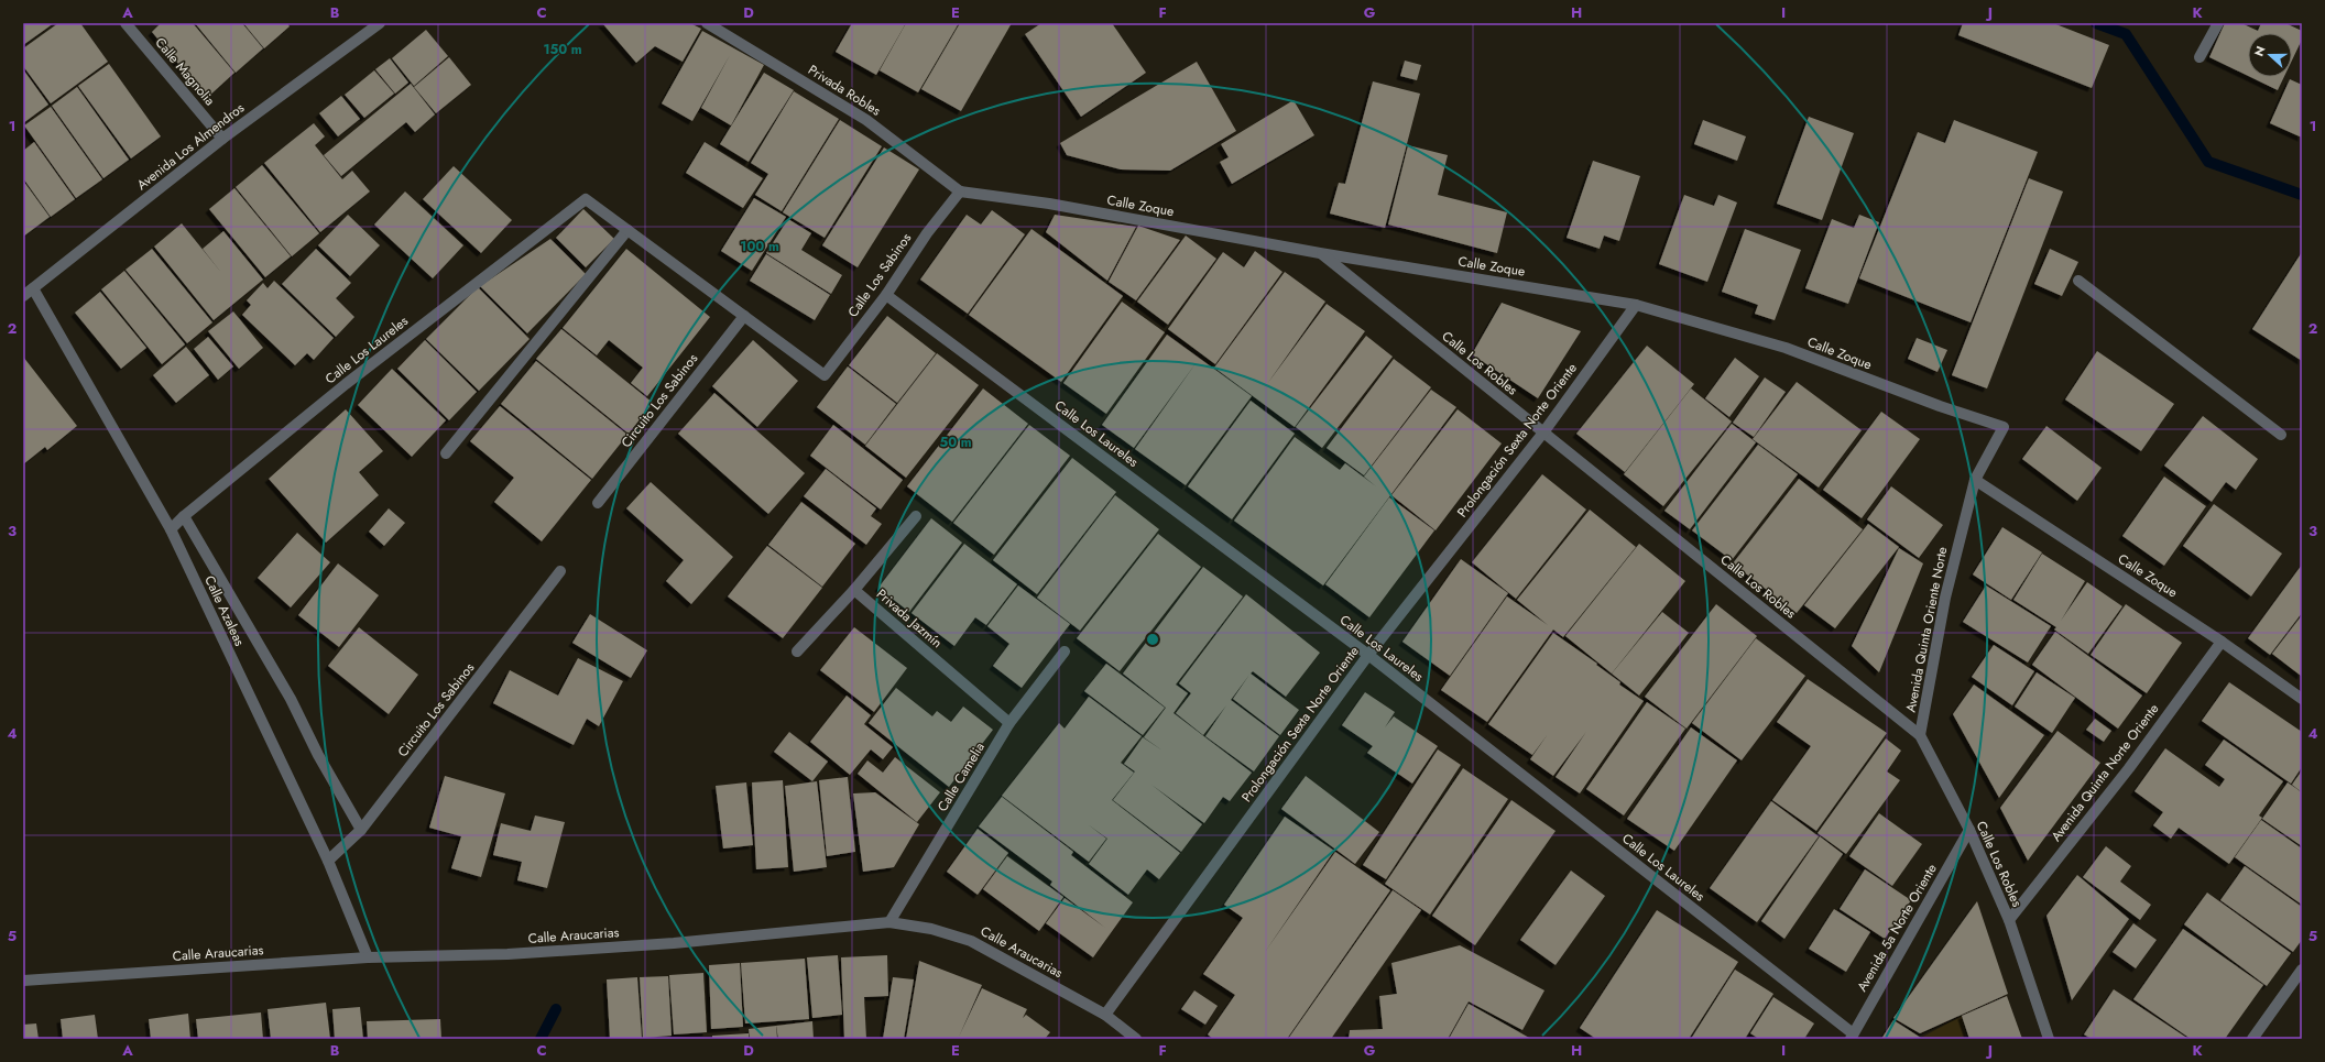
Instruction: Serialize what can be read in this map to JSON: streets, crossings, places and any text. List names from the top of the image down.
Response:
{
  "streets": {
    "street": [
      "Calle Magnolia",
      "Privada Robles",
      "Avenida Los Almendros",
      "Calle Zoque",
      "Calle Los Sabinos",
      "Calle Los Laureles",
      "Calle Los Robles",
      "Circuito Los Sabinos",
      "Prolongación Sexta Norte Oriente",
      "Calle Azaleas",
      "Privada Jazmín",
      "Avenida Quinta Oriente Norte",
      "Avenida Quinta Norte Oriente",
      "Calle Camelia",
      "Avenida 5a Norte Oriente",
      "Calle Araucarias"
    ]
  },
  "crossings": [
    ["Calle Magnolia", "Avenida Los Almendros"],
    ["Privada Robles", "Calle Zoque"],
    ["Privada Robles", "Calle Los Sabinos"],
    ["Avenida Los Almendros", "Calle Azaleas"],
    ["Calle Zoque", "Calle Los Sabinos"],
    ["Calle Zoque", "Calle Los Robles"],
    ["Calle Zoque", "Prolongación Sexta Norte Oriente"],
    ["Calle Zoque", "Avenida Quinta Oriente Norte"],
    ["Calle Zoque", "Avenida Quinta Norte Oriente"],
    ["Calle Los Sabinos", "Calle Los Laureles"],
    ["Calle Los Sabinos", "Circuito Los Sabinos"],
    ["Calle Los Laureles", "Prolongación Sexta Norte Oriente"],
    ["Calle Los Laureles", "Calle Azaleas"],
    ["Calle Los Laureles", "Avenida 5a Norte Oriente"],
    ["Calle Los Robles", "Prolongación Sexta Norte Oriente"],
    ["Calle Los Robles", "Avenida Quinta Oriente Norte"],
    ["Calle Los Robles", "Avenida Quinta Norte Oriente"],
    ["Calle Los Robles", "Avenida 5a Norte Oriente"],
    ["Circuito Los Sabinos", "Calle Azaleas"],
    ["Prolongación Sexta Norte Oriente", "Calle Araucarias"],
    ["Calle Azaleas", "Calle Araucarias"],
    ["Privada Jazmín", "Calle Camelia"],
    ["Calle Camelia", "Calle Araucarias"]
  ],
  "north": "left",
  "grid": {
    "columns": [
      "A",
      "B",
      "C",
      "D",
      "E",
      "F",
      "G",
      "H",
      "I",
      "J",
      "K"
    ],
    "rows": [
      "1",
      "2",
      "3",
      "4",
      "5"
    ]
  },
  "rings": ["150 m", "100 m", "50 m"]
}
